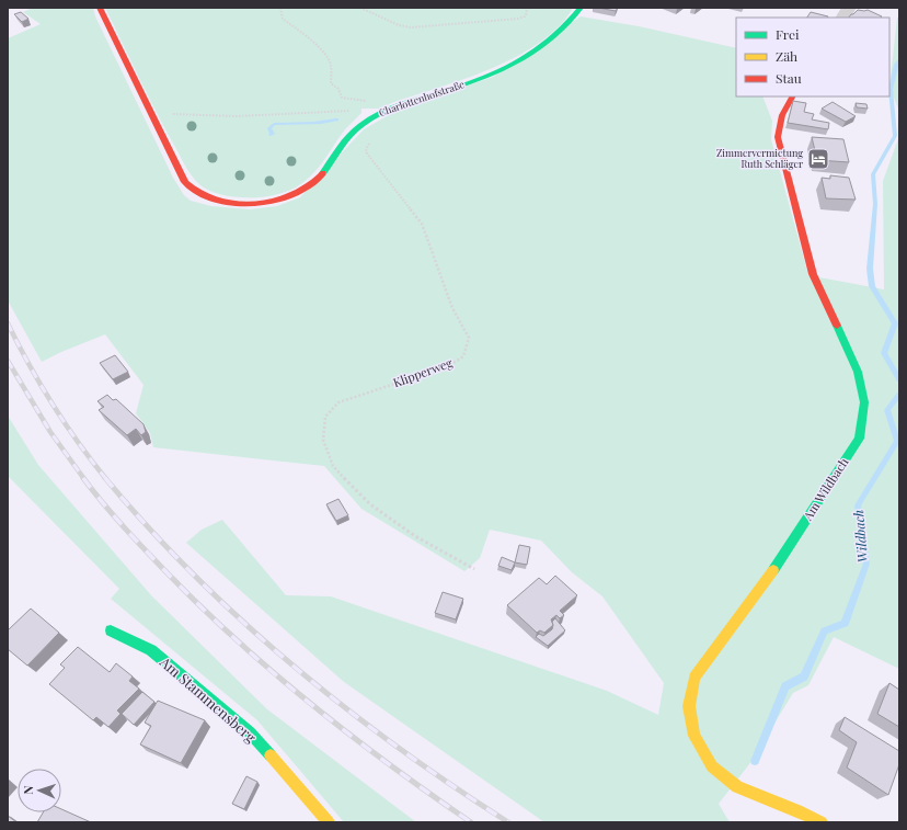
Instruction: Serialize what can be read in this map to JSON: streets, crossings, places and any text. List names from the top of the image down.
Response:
{
  "streets": {
    "street": ["Charlottenhofstraße", "Am Wildbach", "Am Stammensberg"],
    "path": ["Klipperweg"]
  },
  "water": ["Wildbach"],
  "places": {
    "hotel": ["Zimmervermietung Ruth Schläger"]
  },
  "legend": ["Frei", "Zäh", "Stau"],
  "north": "left"
}
